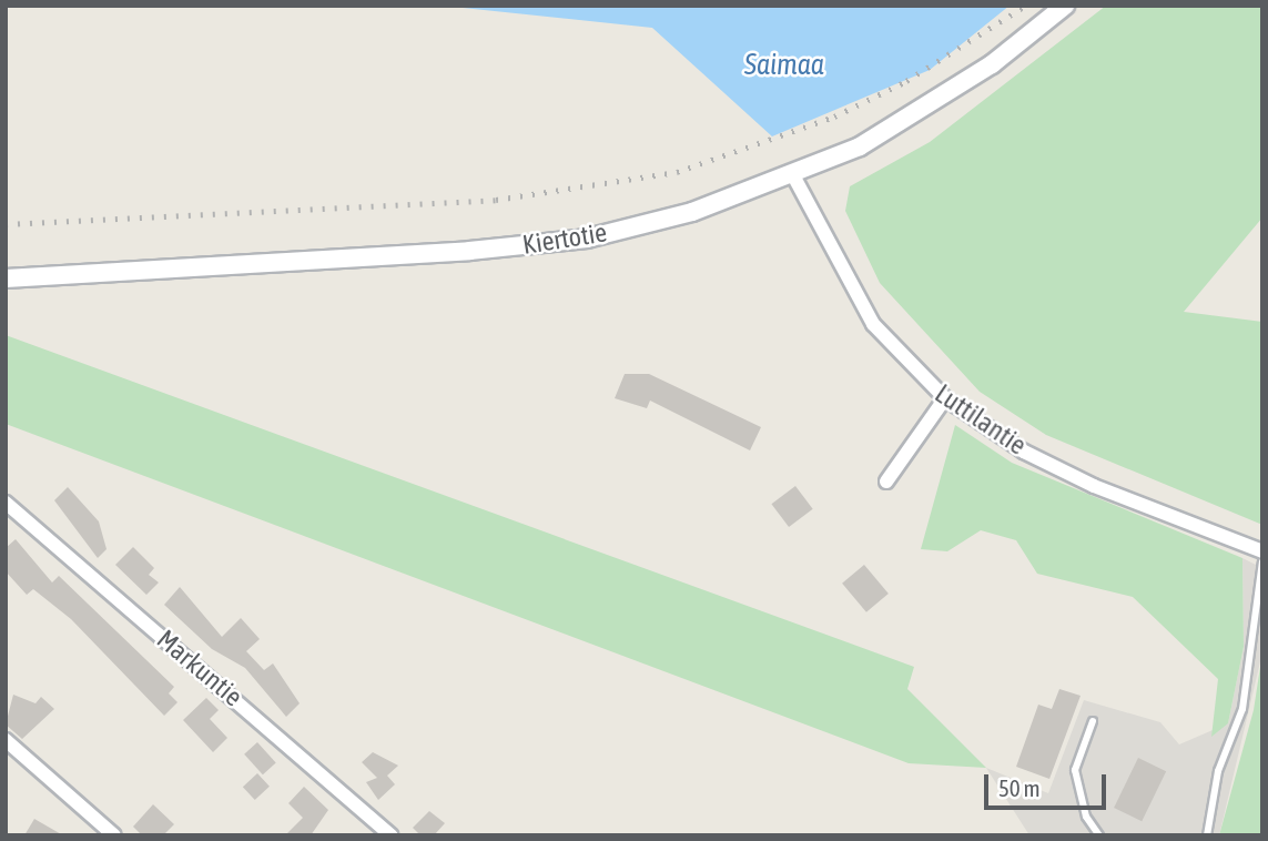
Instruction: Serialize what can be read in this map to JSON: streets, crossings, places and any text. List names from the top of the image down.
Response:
{
  "streets": {
    "street": ["Kiertotie", "Luttilantie", "Markuntie"]
  },
  "crossings": [
    ["Kiertotie", "Luttilantie"]
  ],
  "water": ["Saimaa"],
  "scale_bar": "50 m"
}
